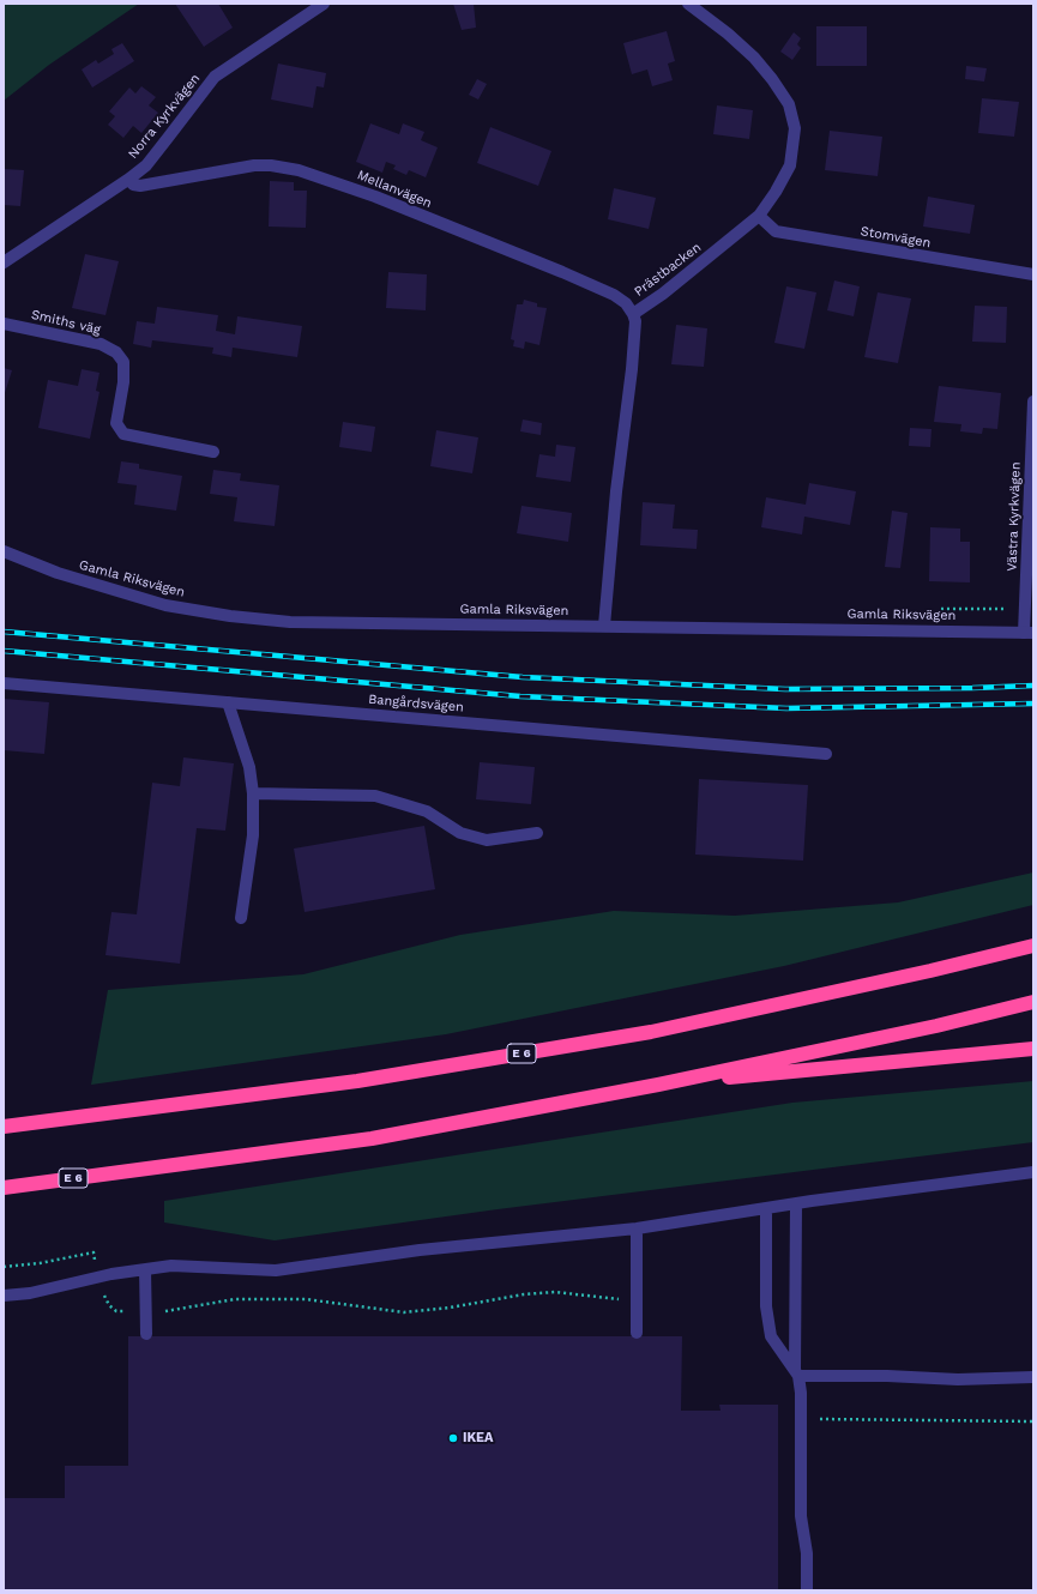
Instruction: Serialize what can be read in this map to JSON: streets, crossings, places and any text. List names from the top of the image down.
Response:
{
  "streets": {
    "highway": ["E 6"],
    "street": [
      "Norra Kyrkvägen",
      "Mellanvägen",
      "Stomvägen",
      "Prästbacken",
      "Smiths väg",
      "Västra Kyrkvägen",
      "Gamla Riksvägen",
      "Bangårdsvägen"
    ]
  },
  "crossings": [
    ["Norra Kyrkvägen", "Mellanvägen"],
    ["Mellanvägen", "Prästbacken"],
    ["Stomvägen", "Prästbacken"],
    ["Prästbacken", "Gamla Riksvägen"],
    ["Västra Kyrkvägen", "Gamla Riksvägen"]
  ],
  "places": ["IKEA"]
}
